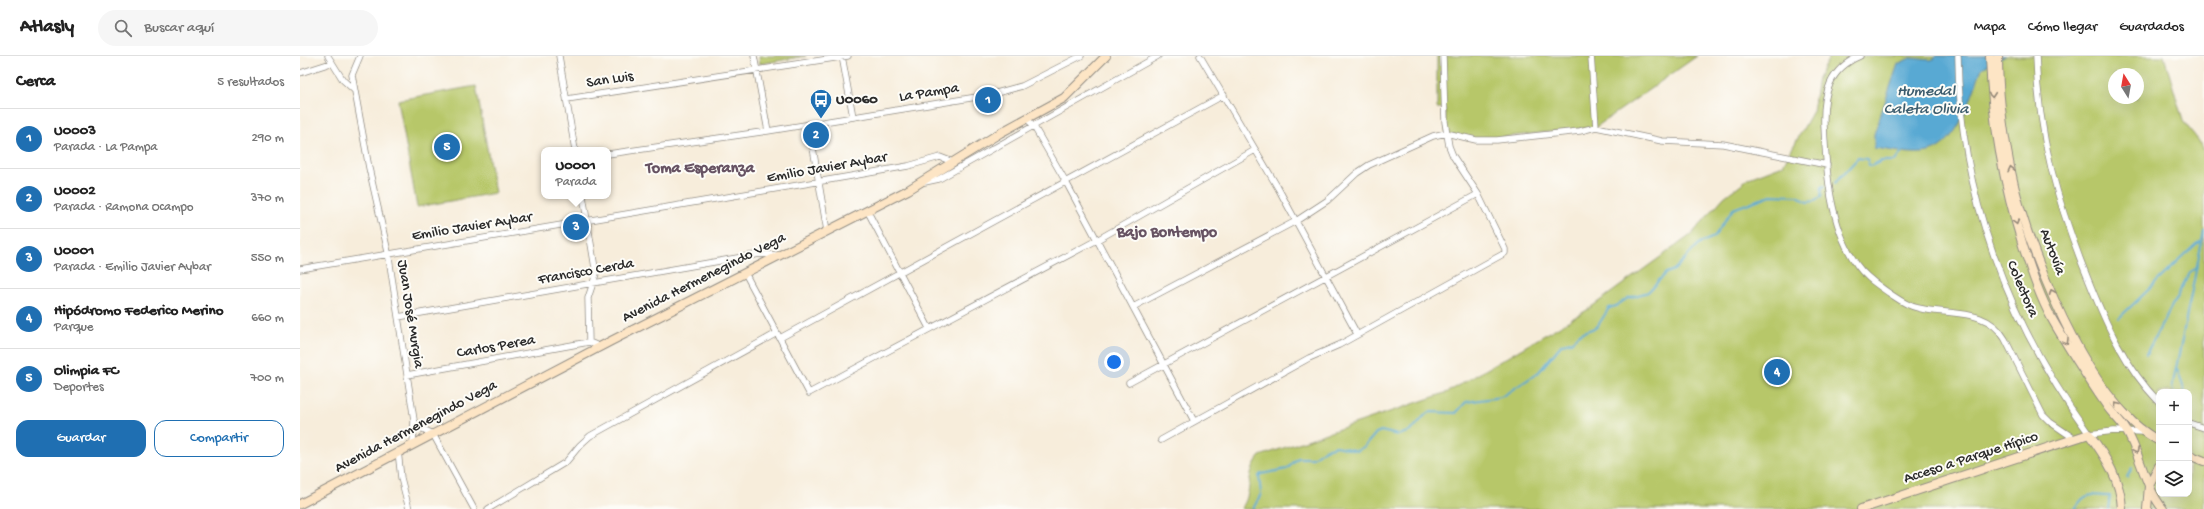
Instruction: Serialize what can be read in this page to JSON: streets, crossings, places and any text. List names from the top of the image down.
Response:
{
  "streets": {
    "street": [
      "San Luis",
      "La Pampa",
      "Emilio Javier Aybar",
      "Autovía",
      "Francisco Cerda",
      "Avenida Hermenegindo Vega",
      "Colectora",
      "Juan José Murgia",
      "Carlos Perea",
      "Acceso a Parque Hípico"
    ]
  },
  "crossings": [
    ["Emilio Javier Aybar", "Avenida Hermenegindo Vega"],
    ["Emilio Javier Aybar", "Juan José Murgia"],
    ["Francisco Cerda", "Avenida Hermenegindo Vega"],
    ["Francisco Cerda", "Juan José Murgia"],
    ["Avenida Hermenegindo Vega", "Juan José Murgia"],
    ["Avenida Hermenegindo Vega", "Carlos Perea"],
    ["Colectora", "Acceso a Parque Hípico"],
    ["Juan José Murgia", "Carlos Perea"]
  ],
  "districts": ["Toma Esperanza", "Bajo Bontempo"],
  "water": ["Humedal Caleta Olivia"],
  "places": {
    "bus stop": ["U0060"]
  },
  "north": "top",
  "page": {
    "header": "Atlasly",
    "search": "Buscar aquí",
    "nav": ["Mapa", "Cómo llegar", "Guardados"],
    "heading": ["Cerca", "5 resultados"],
    "pins": [
      "1",
      "2",
      "5",
      "3",
      "4"
    ],
    "list": [
      {
        "mark": "1",
        "name": "U0003",
        "note": "Parada · La Pampa",
        "value": "290 m"
      },
      {
        "mark": "2",
        "name": "U0002",
        "note": "Parada · Ramona Ocampo",
        "value": "370 m"
      },
      {
        "mark": "3",
        "name": "U0001",
        "note": "Parada · Emilio Javier Aybar",
        "value": "550 m"
      },
      {
        "mark": "4",
        "name": "Hipódromo Federico Merino",
        "note": "Parque",
        "value": "660 m"
      },
      {
        "mark": "5",
        "name": "Olimpia FC",
        "note": "Deportes",
        "value": "700 m"
      }
    ],
    "popup": ["U0001", "Parada"],
    "map_buttons": ["+", "−"],
    "buttons": ["Guardar", "Compartir"]
  }
}
